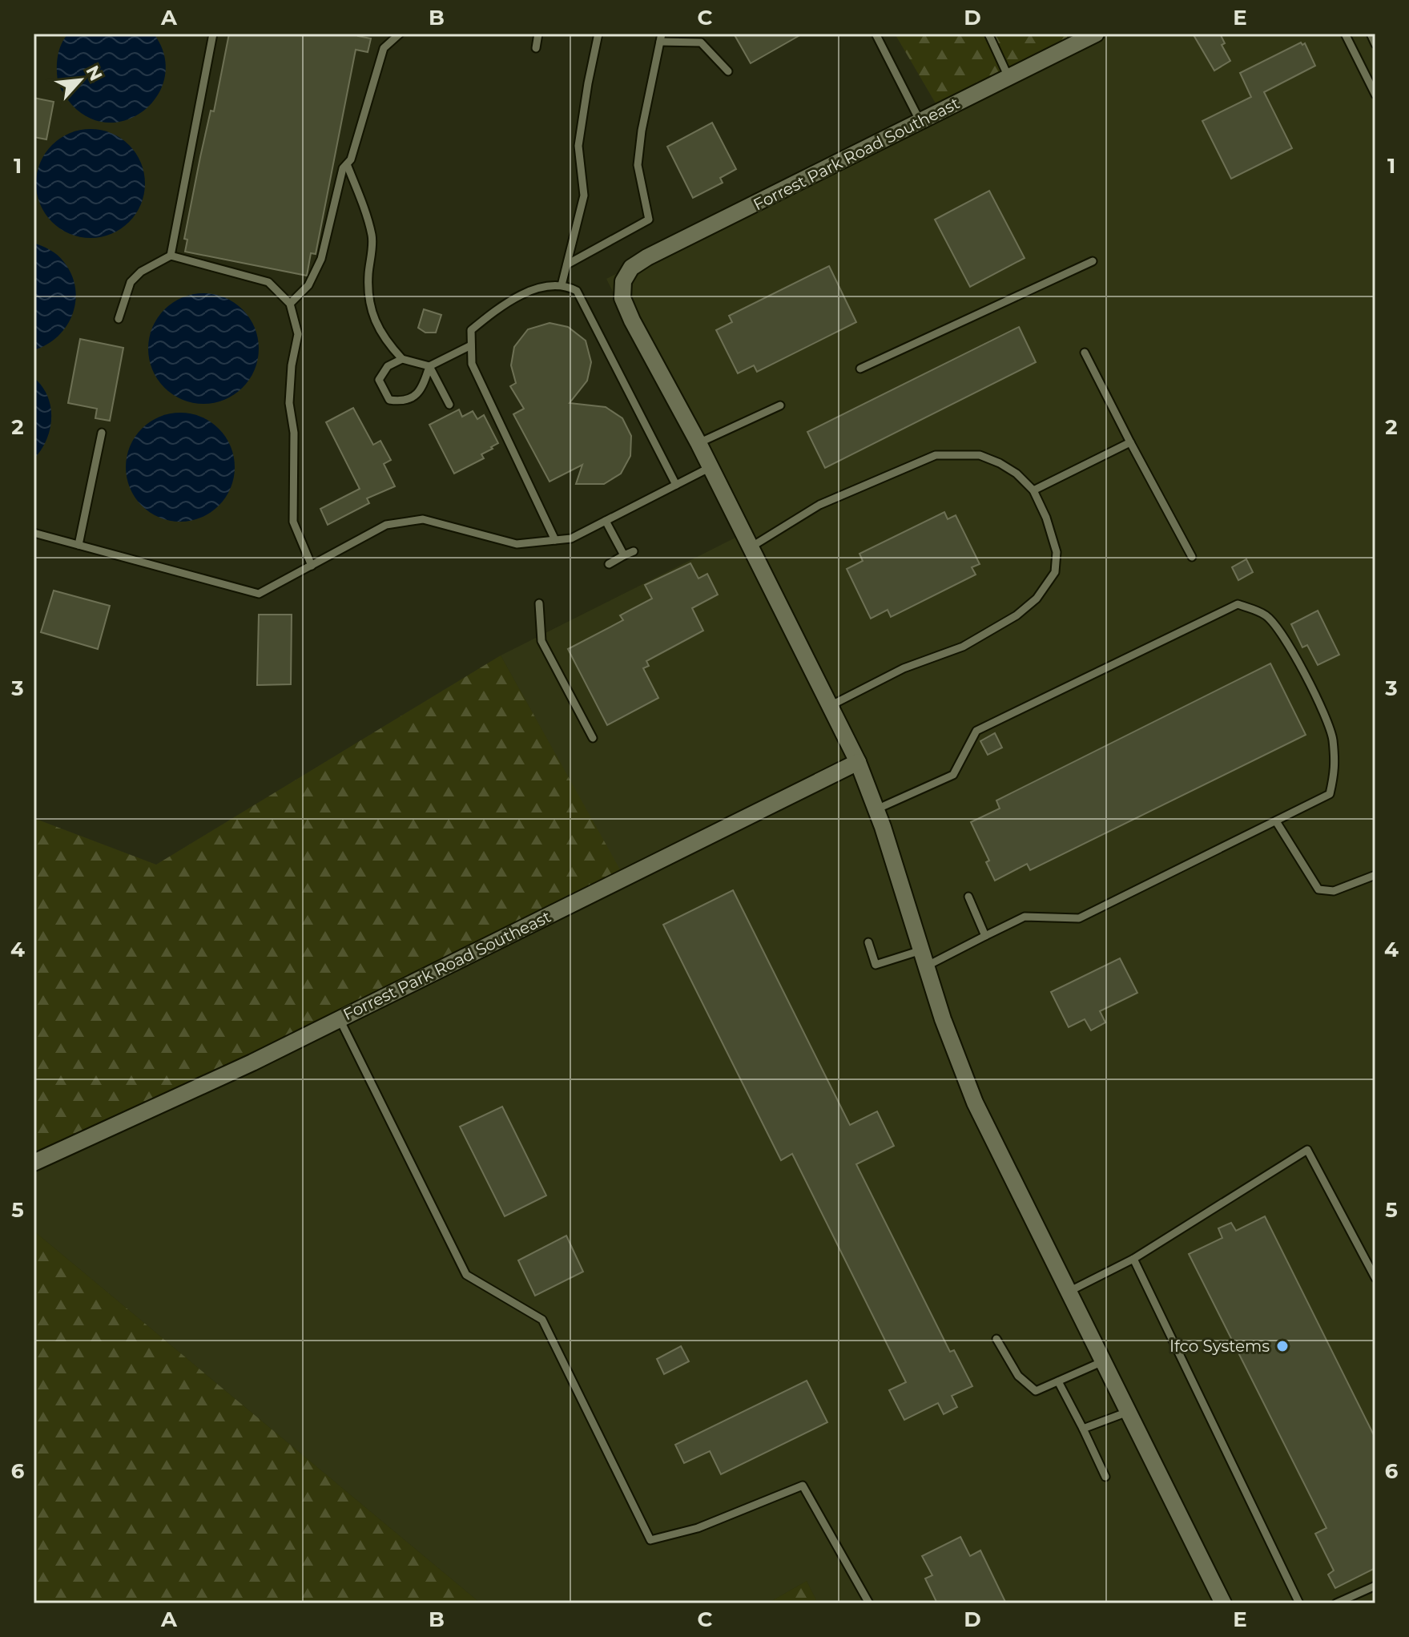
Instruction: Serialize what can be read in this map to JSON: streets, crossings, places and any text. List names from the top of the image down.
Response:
{
  "streets": {
    "street": ["Forrest Park Road Southeast"]
  },
  "places": ["Ifco Systems"],
  "north": "top right",
  "grid": {
    "columns": [
      "A",
      "B",
      "C",
      "D",
      "E"
    ],
    "rows": [
      "1",
      "2",
      "3",
      "4",
      "5",
      "6"
    ]
  }
}
